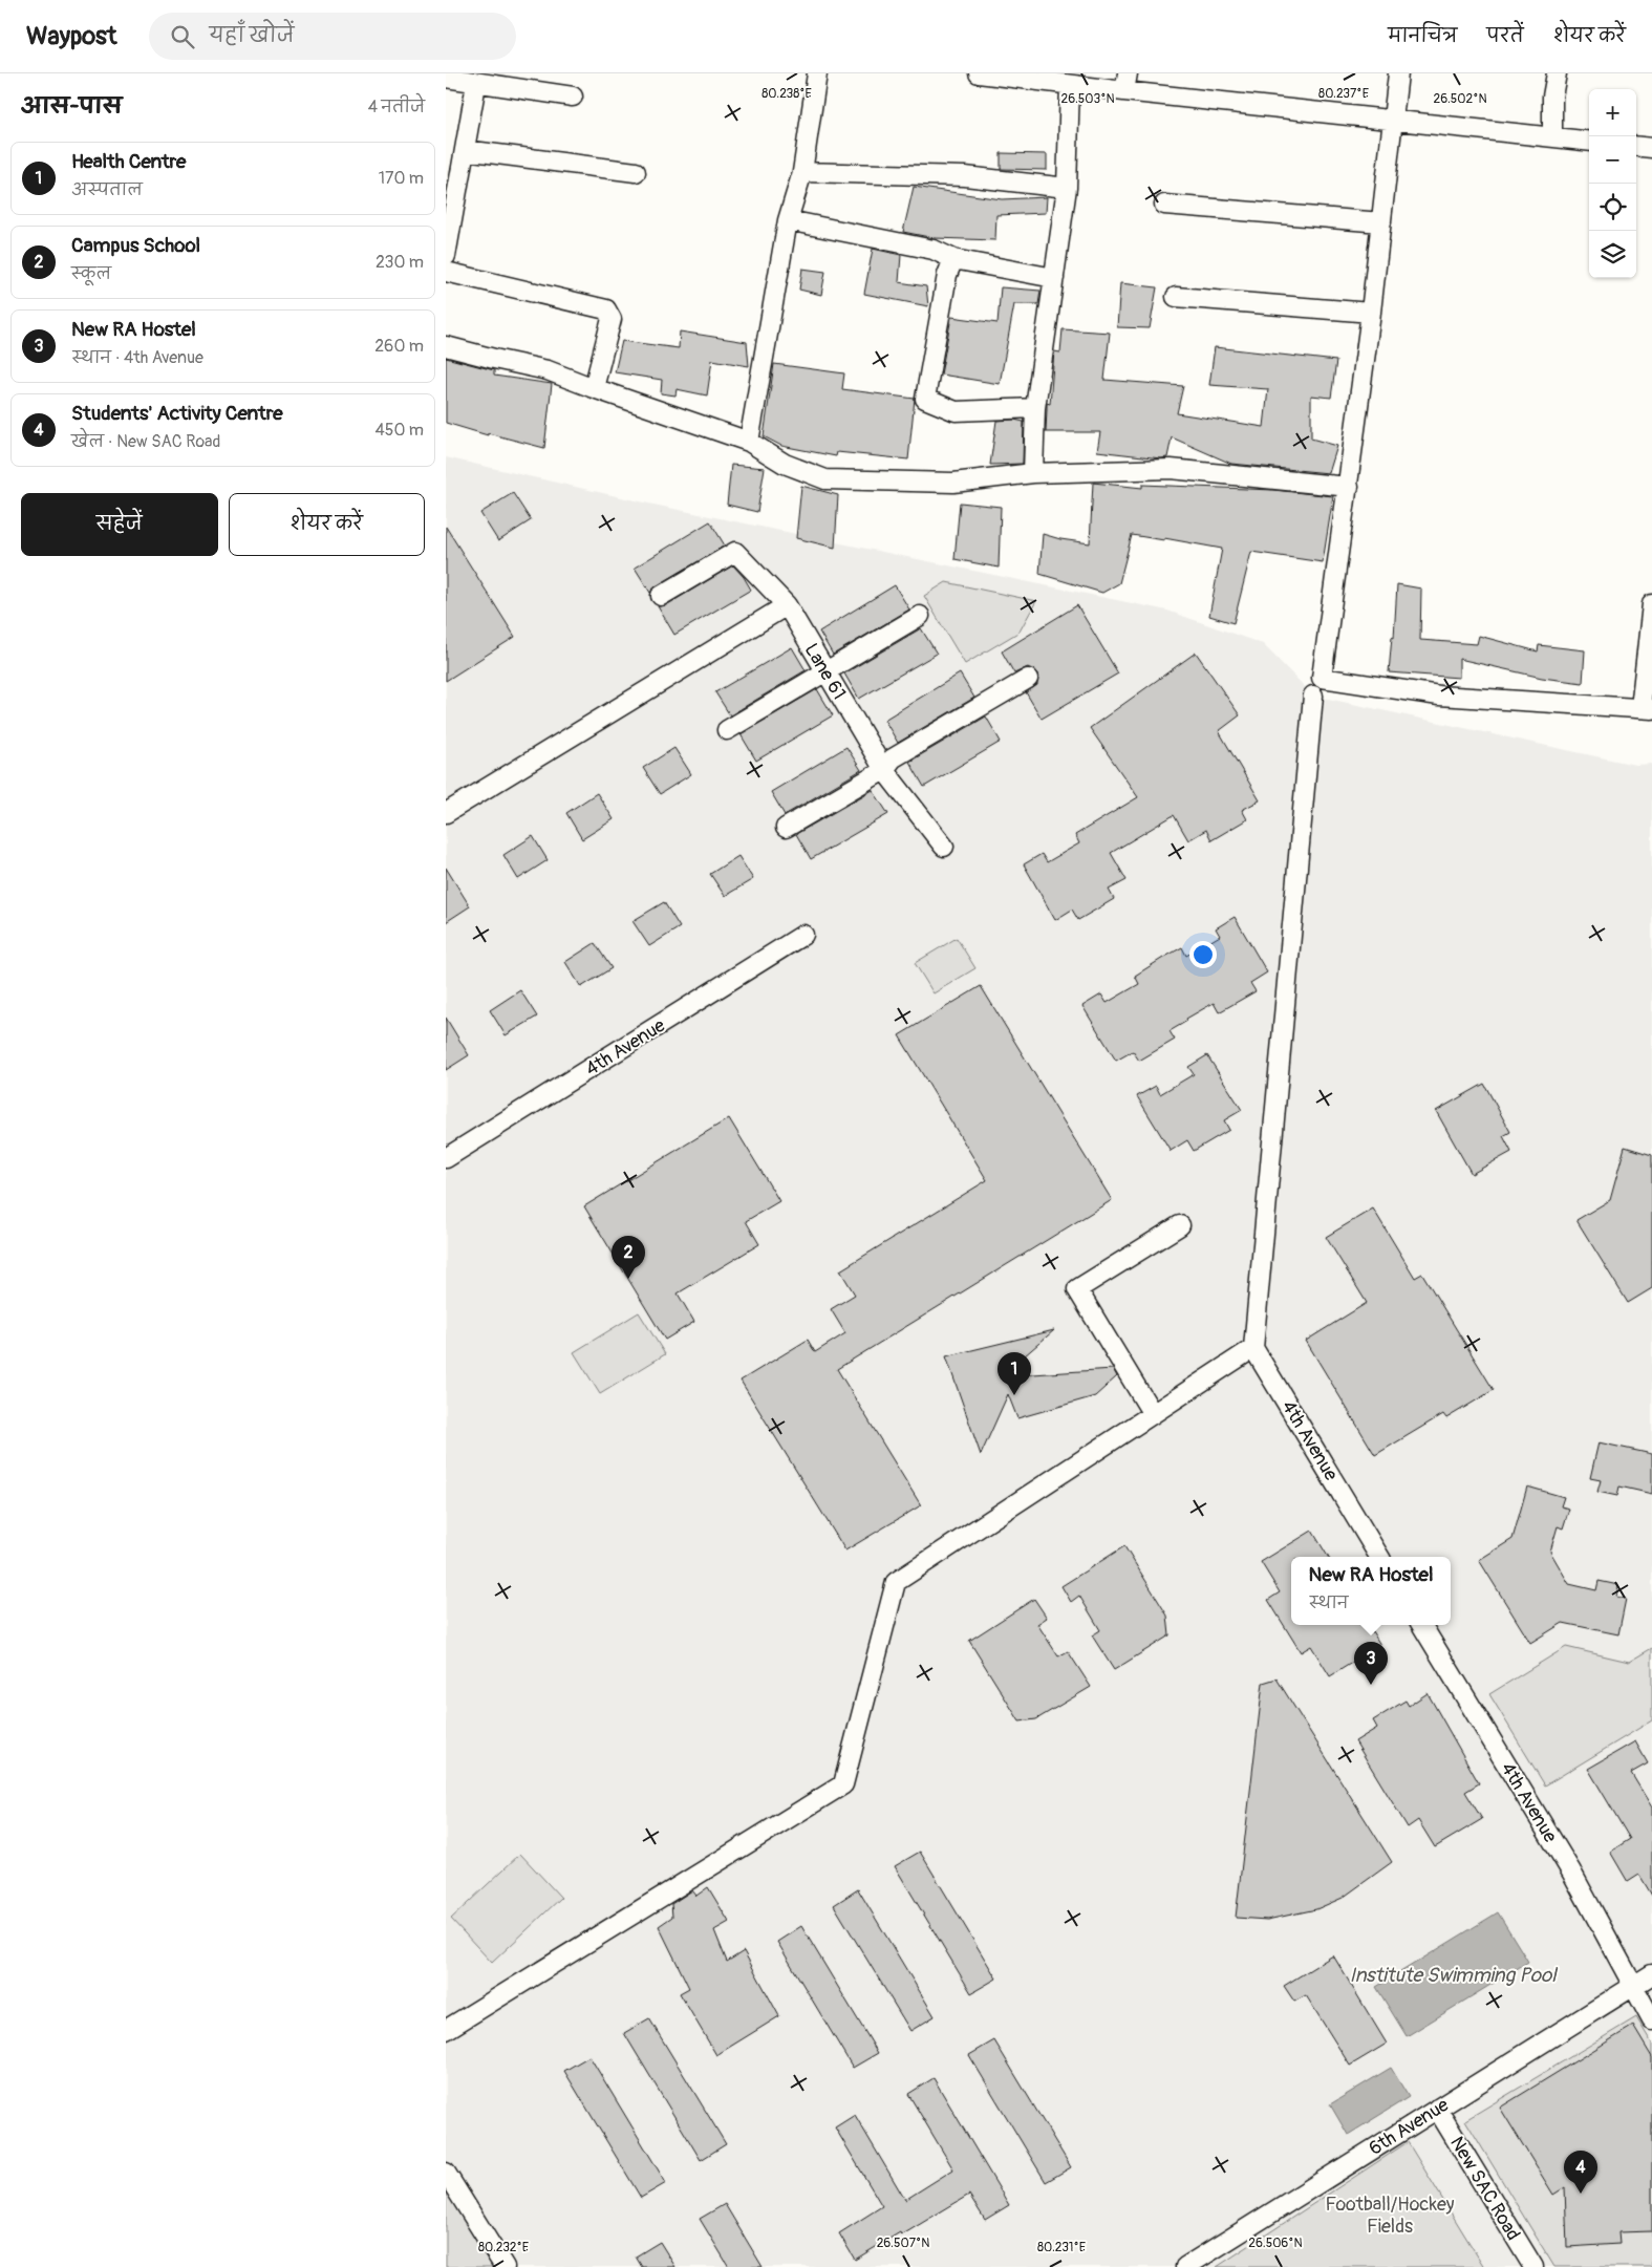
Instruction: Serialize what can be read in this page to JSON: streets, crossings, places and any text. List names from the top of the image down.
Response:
{
  "streets": {
    "street": [
      "Lane 61",
      "4th Avenue",
      "6th Avenue",
      "New SAC Road"
    ]
  },
  "crossings": [
    ["4th Avenue", "6th Avenue"],
    ["6th Avenue", "New SAC Road"]
  ],
  "water": ["Institute Swimming Pool"],
  "parks": ["Football/Hockey Fields"],
  "page": {
    "header": "Waypost",
    "search": "यहाँ खोजें",
    "nav": ["मानचित्र", "परतें", "शेयर करें"],
    "heading": ["आस-पास", "4 नतीजे"],
    "map_buttons": ["+", "−"],
    "list": [
      {
        "mark": "1",
        "name": "Health Centre",
        "note": "अस्पताल",
        "value": "170 m"
      },
      {
        "mark": "2",
        "name": "Campus School",
        "note": "स्कूल",
        "value": "230 m"
      },
      {
        "mark": "3",
        "name": "New RA Hostel",
        "note": "स्थान · 4th Avenue",
        "value": "260 m"
      },
      {
        "mark": "4",
        "name": "Students' Activity Centre",
        "note": "खेल · New SAC Road",
        "value": "450 m"
      }
    ],
    "buttons": ["सहेजें", "शेयर करें"],
    "pins": [
      "2",
      "1",
      "3",
      "4"
    ],
    "popup": ["New RA Hostel", "स्थान"]
  },
  "coordinates": [
    "80.238°E",
    "80.237°E",
    "26.503°N",
    "26.502°N",
    "26.507°N",
    "26.506°N",
    "80.232°E",
    "80.231°E"
  ]
}
